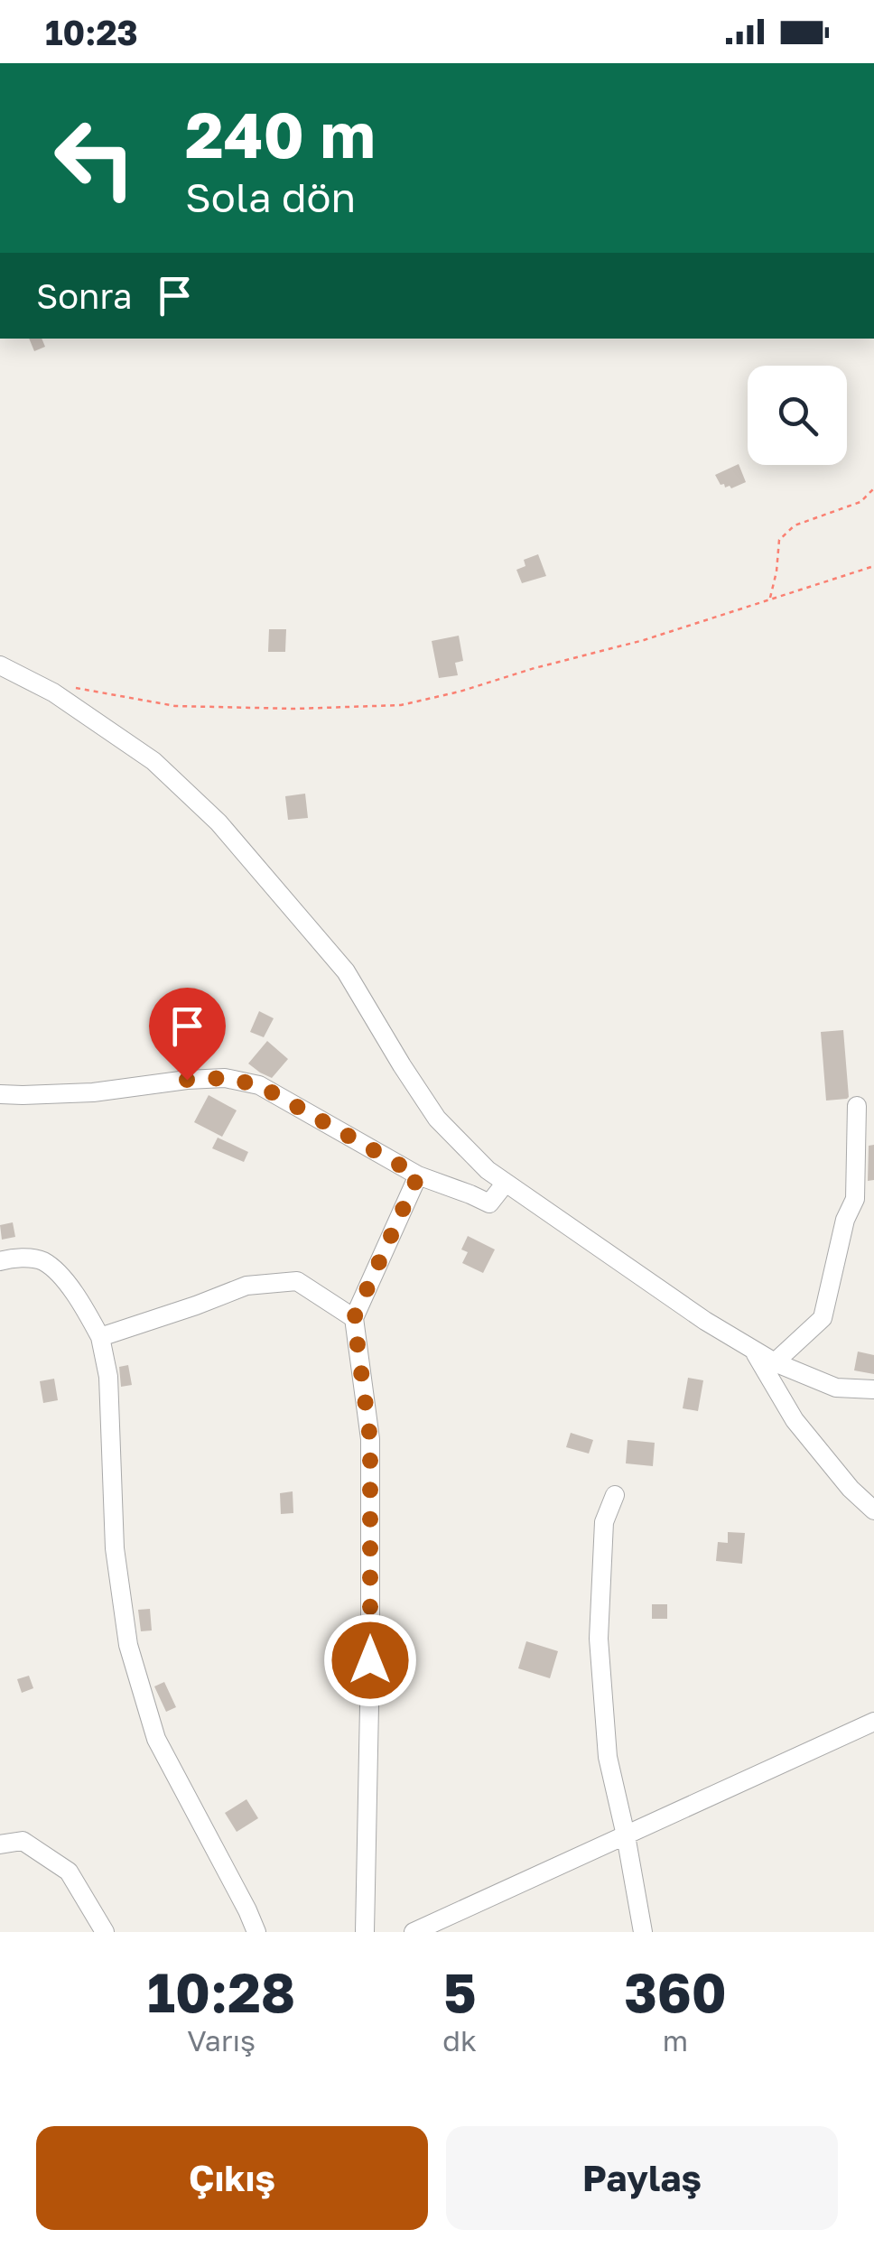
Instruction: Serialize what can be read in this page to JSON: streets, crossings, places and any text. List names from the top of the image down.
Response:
{
  "page": {
    "status": "10:23",
    "turn": ["240 m", "Sola dön"],
    "then": "Sonra",
    "eta": [
      "10:28",
      "Varış",
      "5",
      "dk",
      "360",
      "m"
    ],
    "buttons": ["Çıkış", "Paylaş"]
  }
}
